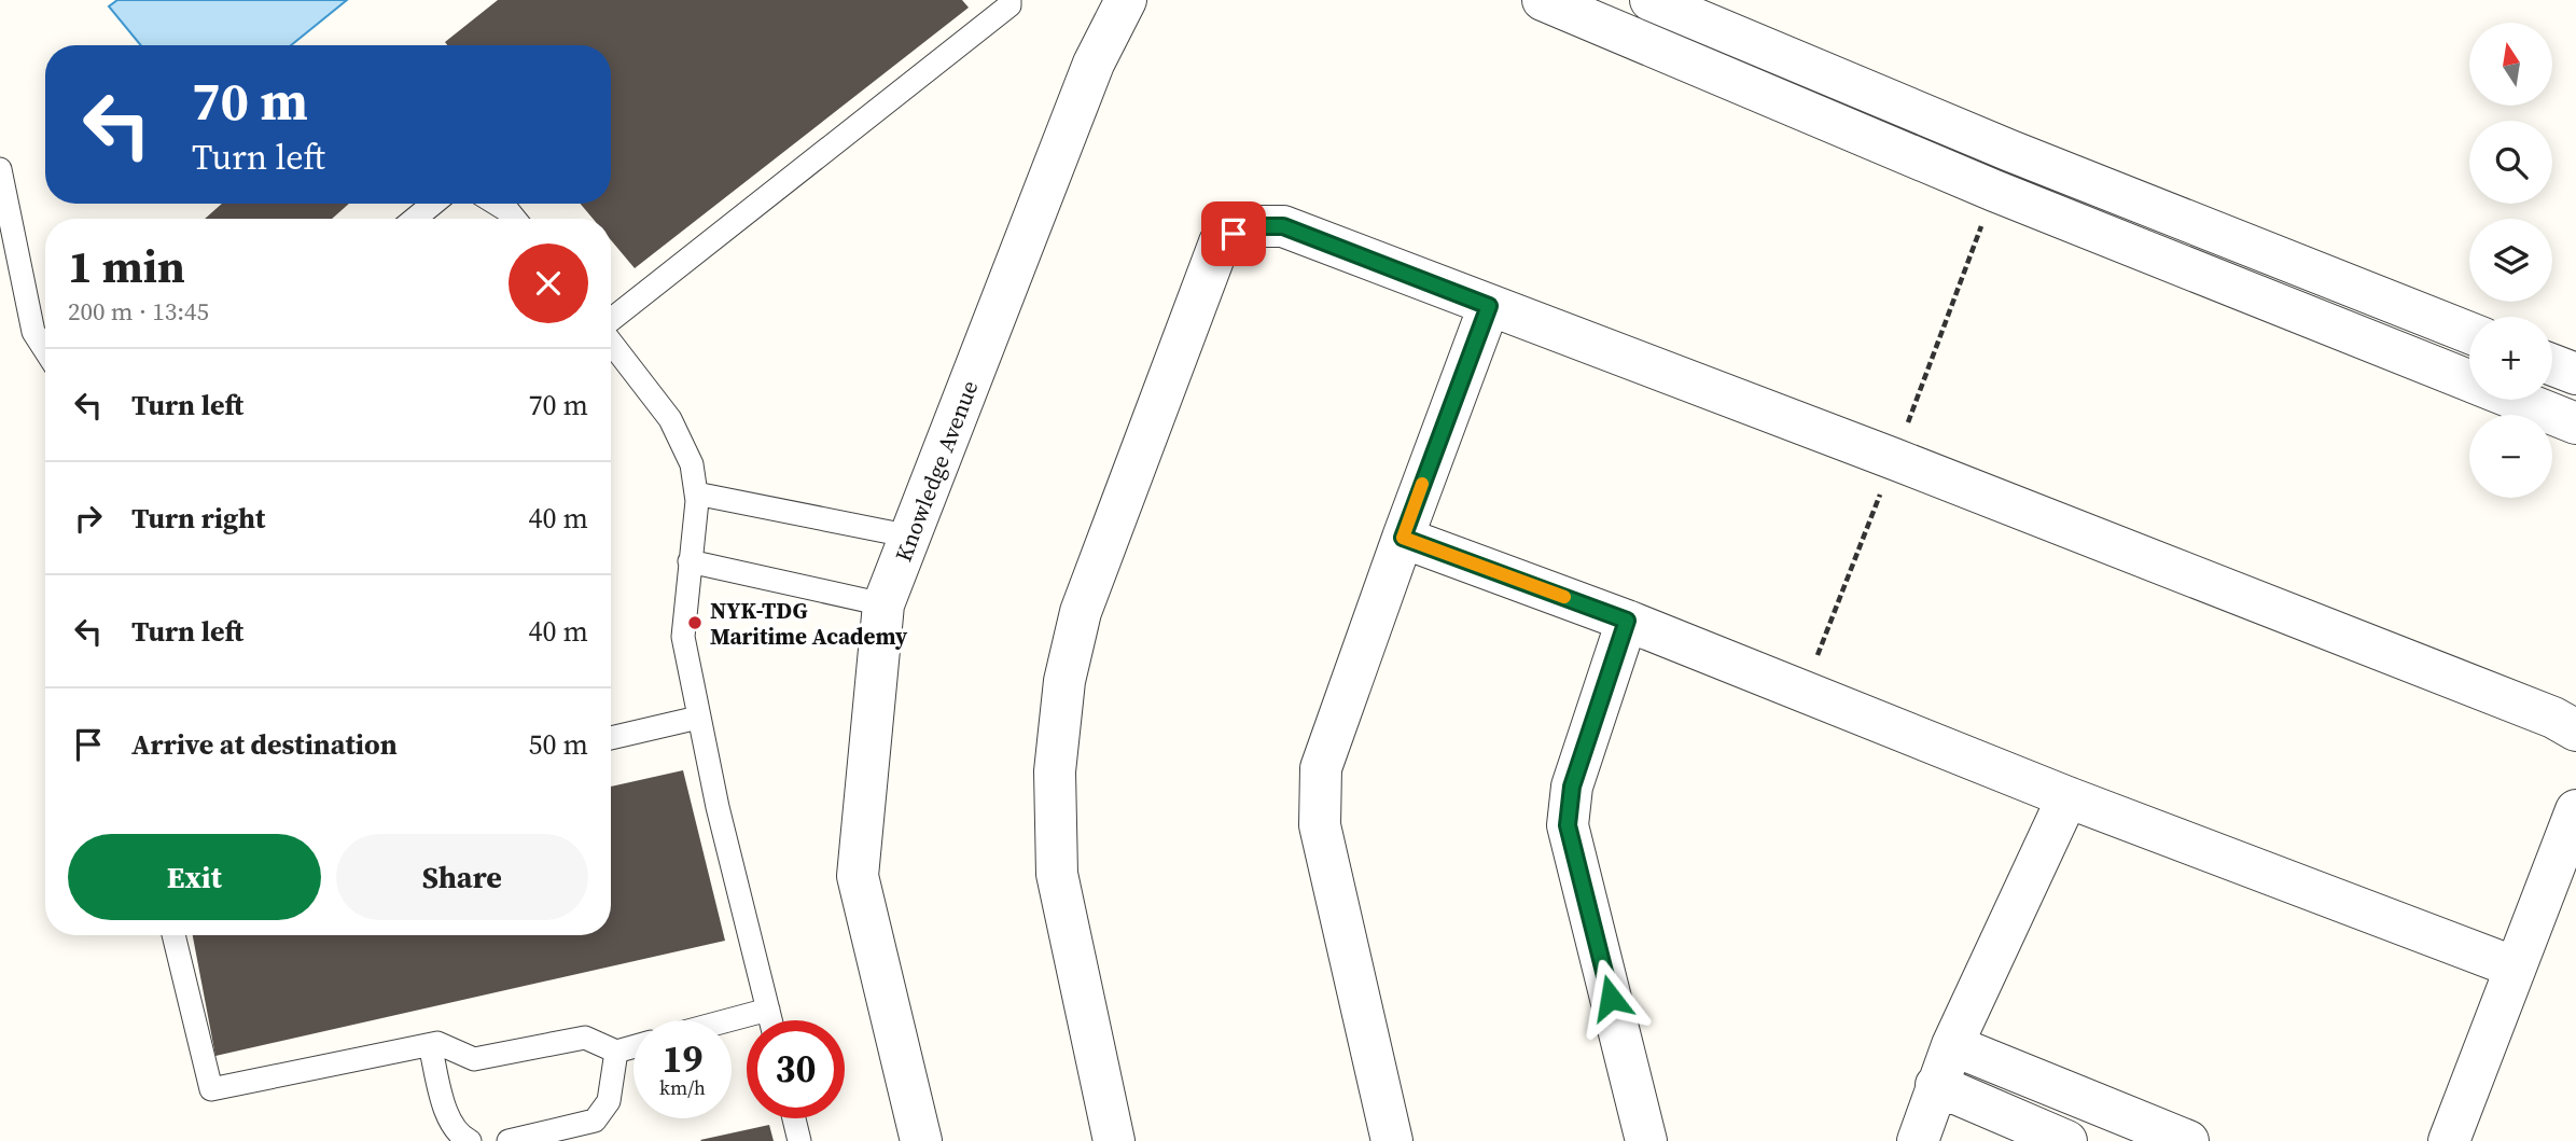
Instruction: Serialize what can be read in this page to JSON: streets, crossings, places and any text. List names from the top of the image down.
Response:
{
  "streets": {
    "street": ["Knowledge Avenue"]
  },
  "places": ["NYK-TDG Maritime Academy"],
  "north": "top",
  "page": {
    "map_buttons": ["+", "−"],
    "turn": ["70 m", "Turn left"],
    "heading": ["1 min", "200 m · 13:45"],
    "list": [
      {
        "name": "Turn left",
        "value": "70 m"
      },
      {
        "name": "Turn right",
        "value": "40 m"
      },
      {
        "name": "Turn left",
        "value": "40 m"
      },
      {
        "name": "Arrive at destination",
        "value": "50 m"
      }
    ],
    "buttons": ["Exit", "Share"],
    "speed": "19 km/h",
    "limit": "30"
  }
}
